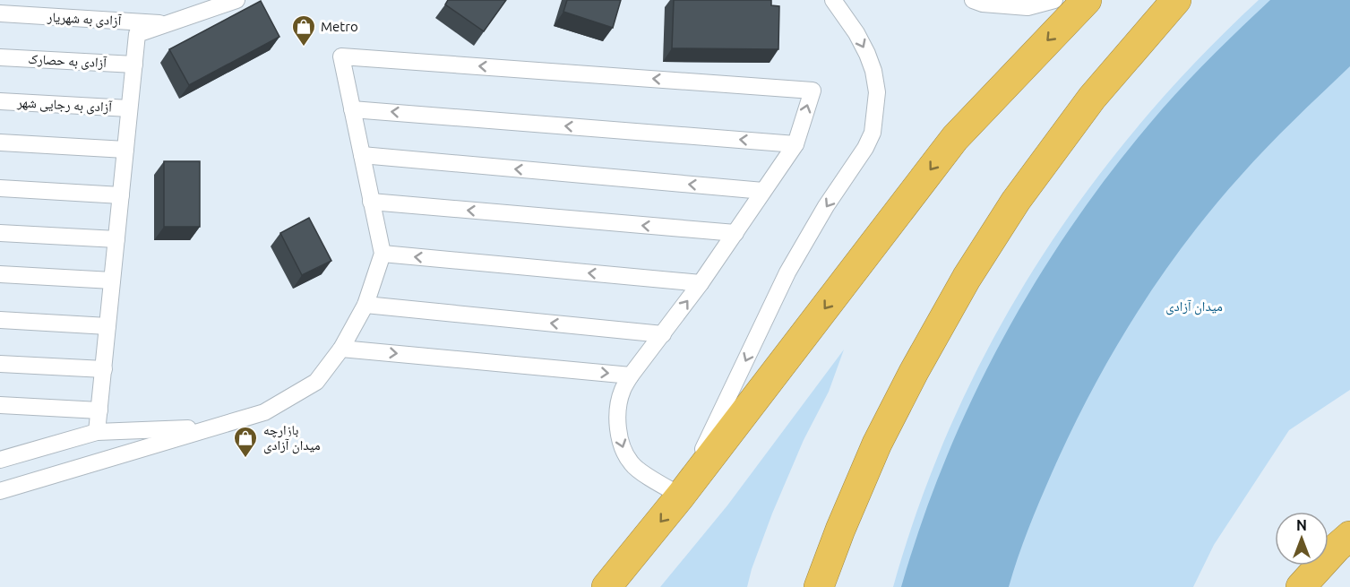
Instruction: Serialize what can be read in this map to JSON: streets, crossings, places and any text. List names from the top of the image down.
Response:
{
  "streets": {
    "lane": ["آزادی به شهریار", "آزادی به حصارک", "آزادی به رجایی شهر"]
  },
  "parks": ["میدان آزادی"],
  "places": {
    "shop": ["Metro", "بازارچه میدان آزادی"]
  },
  "north": "top"
}
